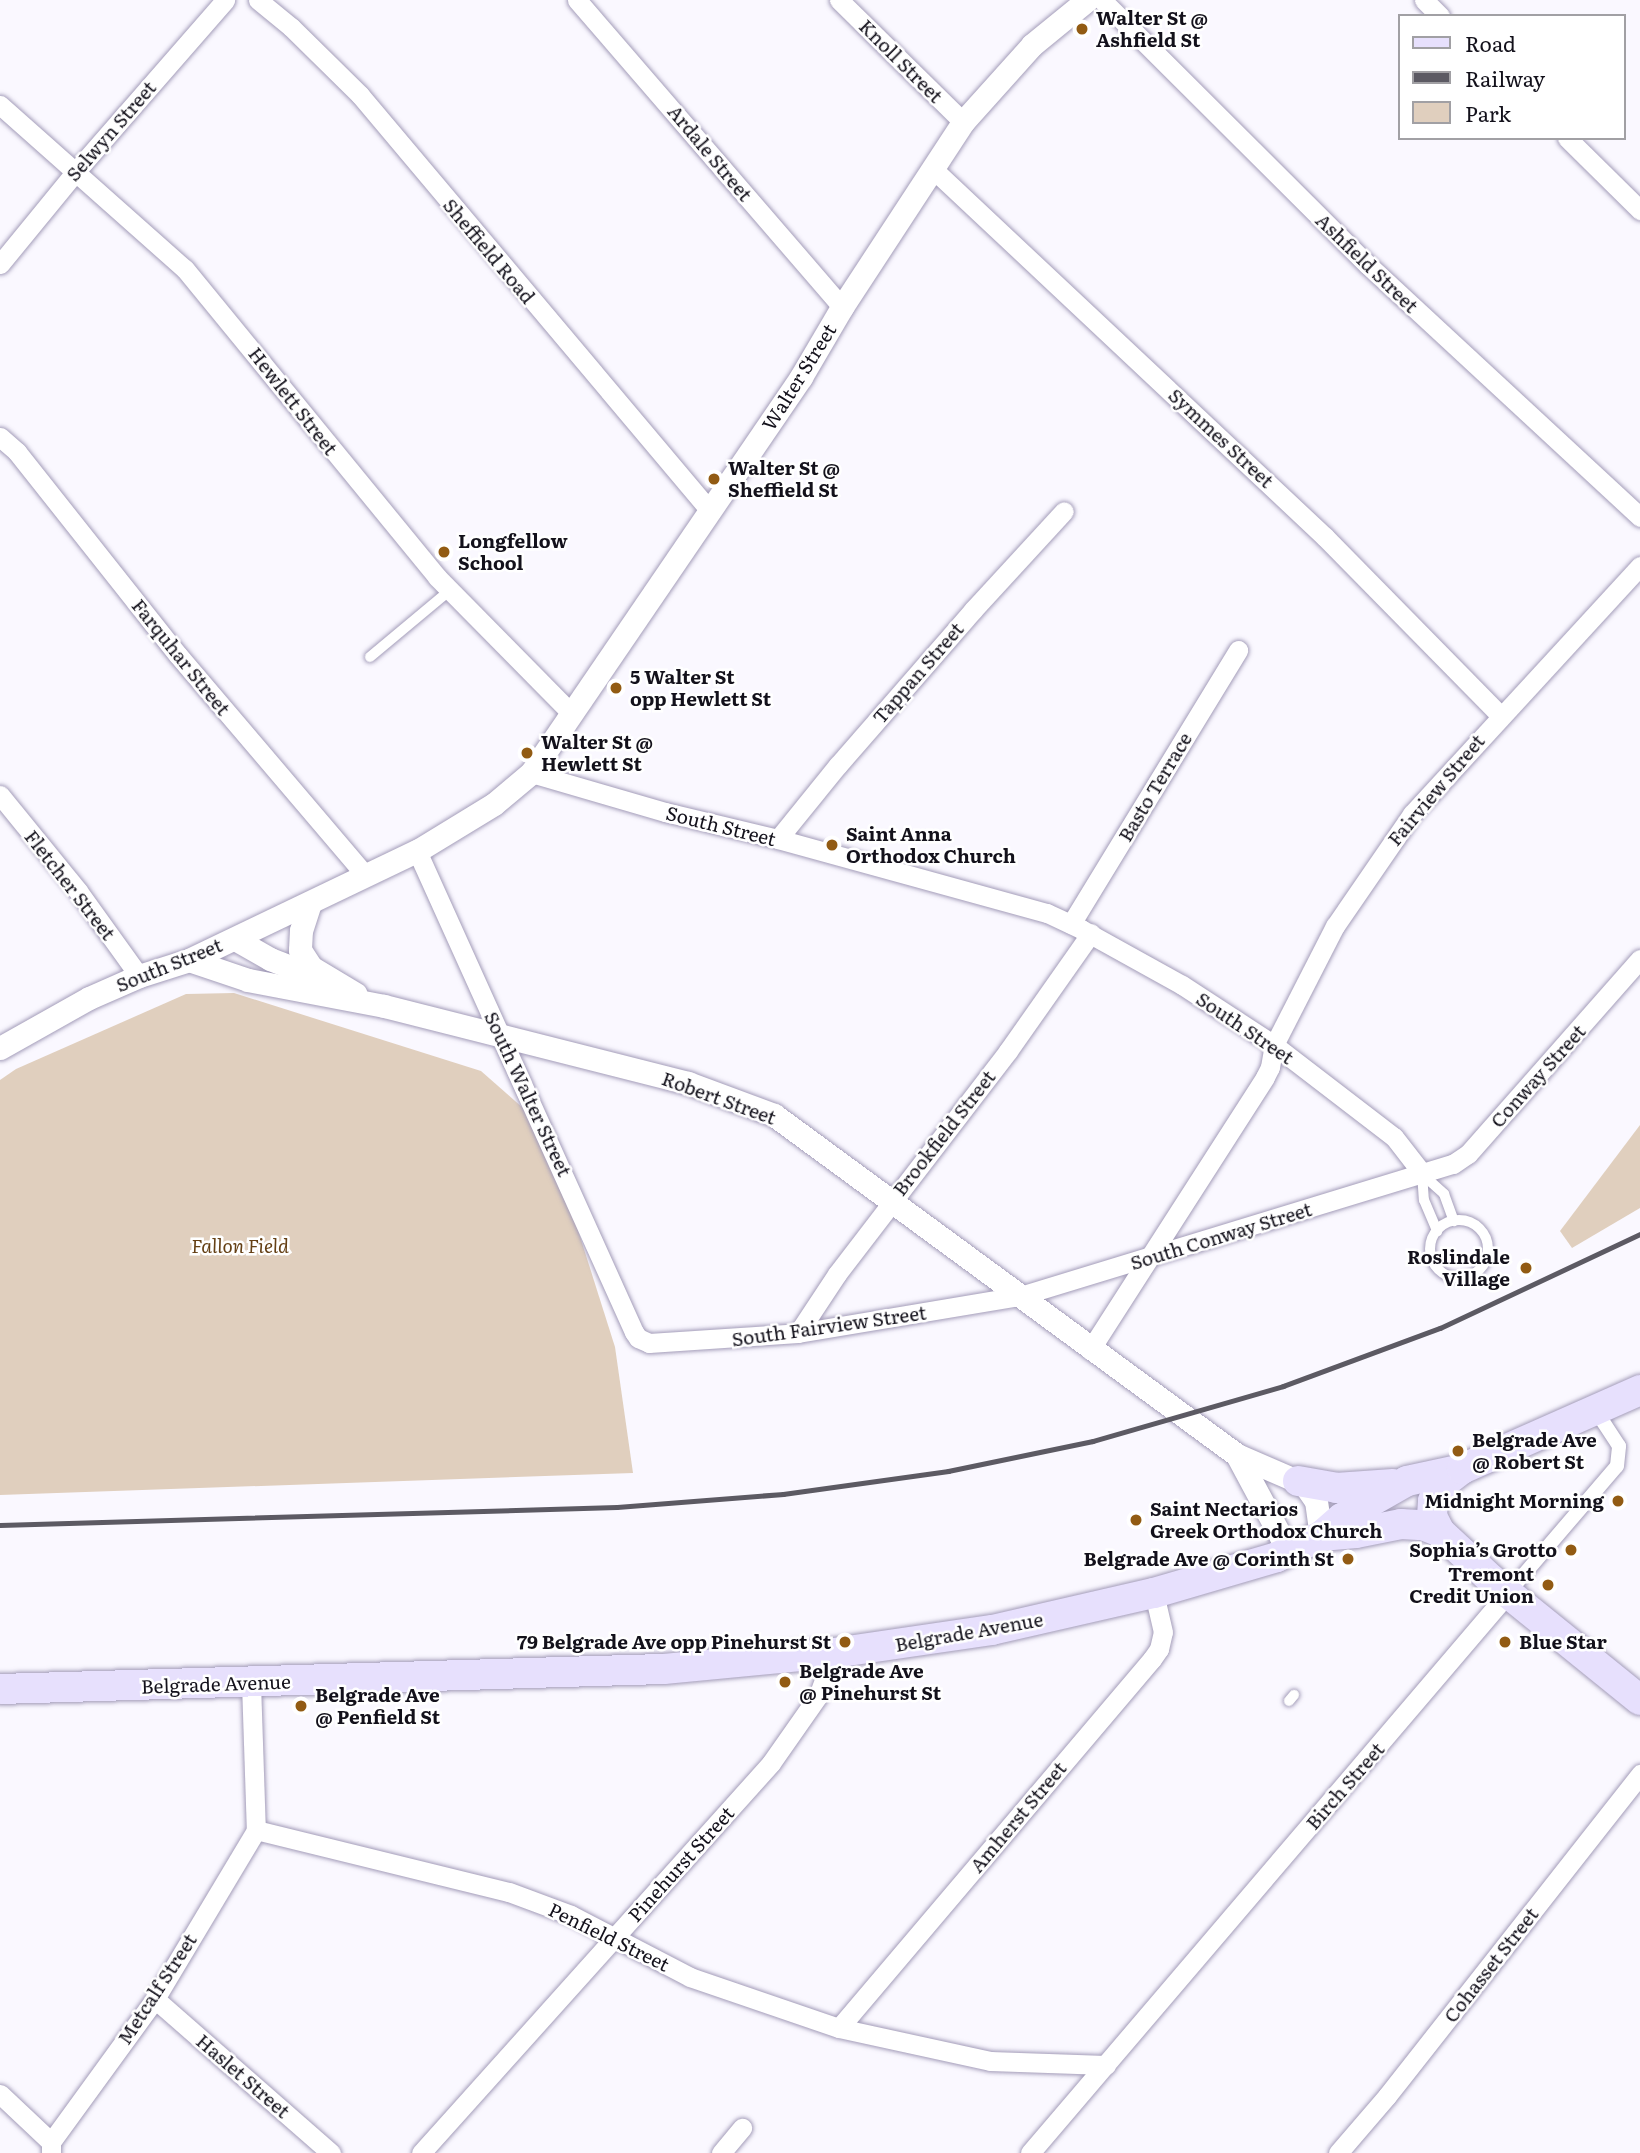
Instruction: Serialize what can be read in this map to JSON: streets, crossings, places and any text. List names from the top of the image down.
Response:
{
  "streets": {
    "main road": ["Belgrade Avenue"],
    "street": [
      "Knoll Street",
      "Selwyn Street",
      "Ardale Street",
      "Sheffield Road",
      "Ashfield Street",
      "Walter Street",
      "Hewlett Street",
      "Symmes Street",
      "Farquhar Street",
      "Tappan Street",
      "Basto Terrace",
      "Fairview Street",
      "South Street",
      "Fletcher Street",
      "Conway Street",
      "South Walter Street",
      "Robert Street",
      "Brookfield Street",
      "South Conway Street",
      "South Fairview Street",
      "Birch Street",
      "Amherst Street",
      "Pinehurst Street",
      "Penfield Street",
      "Cohasset Street",
      "Metcalf Street",
      "Haslet Street"
    ]
  },
  "crossings": [
    ["Knoll Street", "Walter Street"],
    ["Selwyn Street", "Hewlett Street"],
    ["Ardale Street", "Walter Street"],
    ["Sheffield Road", "Walter Street"],
    ["Walter Street", "Hewlett Street"],
    ["Walter Street", "Symmes Street"],
    ["Walter Street", "South Street"],
    ["Symmes Street", "Fairview Street"],
    ["Farquhar Street", "South Street"],
    ["Tappan Street", "South Street"],
    ["Basto Terrace", "South Street"],
    ["Fairview Street", "South Street"],
    ["South Street", "Fletcher Street"],
    ["South Street", "Conway Street"],
    ["South Street", "South Walter Street"],
    ["South Street", "Robert Street"],
    ["South Street", "Brookfield Street"],
    ["South Street", "South Conway Street"],
    ["Conway Street", "South Conway Street"],
    ["South Walter Street", "Robert Street"],
    ["South Walter Street", "South Fairview Street"],
    ["Robert Street", "Brookfield Street"],
    ["Robert Street", "South Conway Street"],
    ["Robert Street", "South Fairview Street"],
    ["Robert Street", "Belgrade Avenue"],
    ["Brookfield Street", "South Fairview Street"],
    ["South Conway Street", "South Fairview Street"],
    ["Belgrade Avenue", "Birch Street"],
    ["Belgrade Avenue", "Amherst Street"],
    ["Belgrade Avenue", "Pinehurst Street"],
    ["Birch Street", "Penfield Street"],
    ["Amherst Street", "Penfield Street"],
    ["Pinehurst Street", "Penfield Street"],
    ["Penfield Street", "Metcalf Street"],
    ["Metcalf Street", "Haslet Street"]
  ],
  "parks": ["Fallon Field"],
  "places": [
    "Walter St @ Ashfield St",
    "Walter St @ Sheffield St",
    "Longfellow School",
    "5 Walter St opp Hewlett St",
    "Walter St @ Hewlett St",
    "Saint Anna Orthodox Church",
    "Roslindale Village",
    "Belgrade Ave @ Robert St",
    "Midnight Morning",
    "Saint Nectarios Greek Orthodox Church",
    "Sophia’s Grotto",
    "Belgrade Ave @ Corinth St",
    "Tremont Credit Union",
    "79 Belgrade Ave opp Pinehurst St",
    "Blue Star",
    "Belgrade Ave @ Pinehurst St",
    "Belgrade Ave @ Penfield St"
  ],
  "legend": ["Road", "Railway", "Park"]
}
